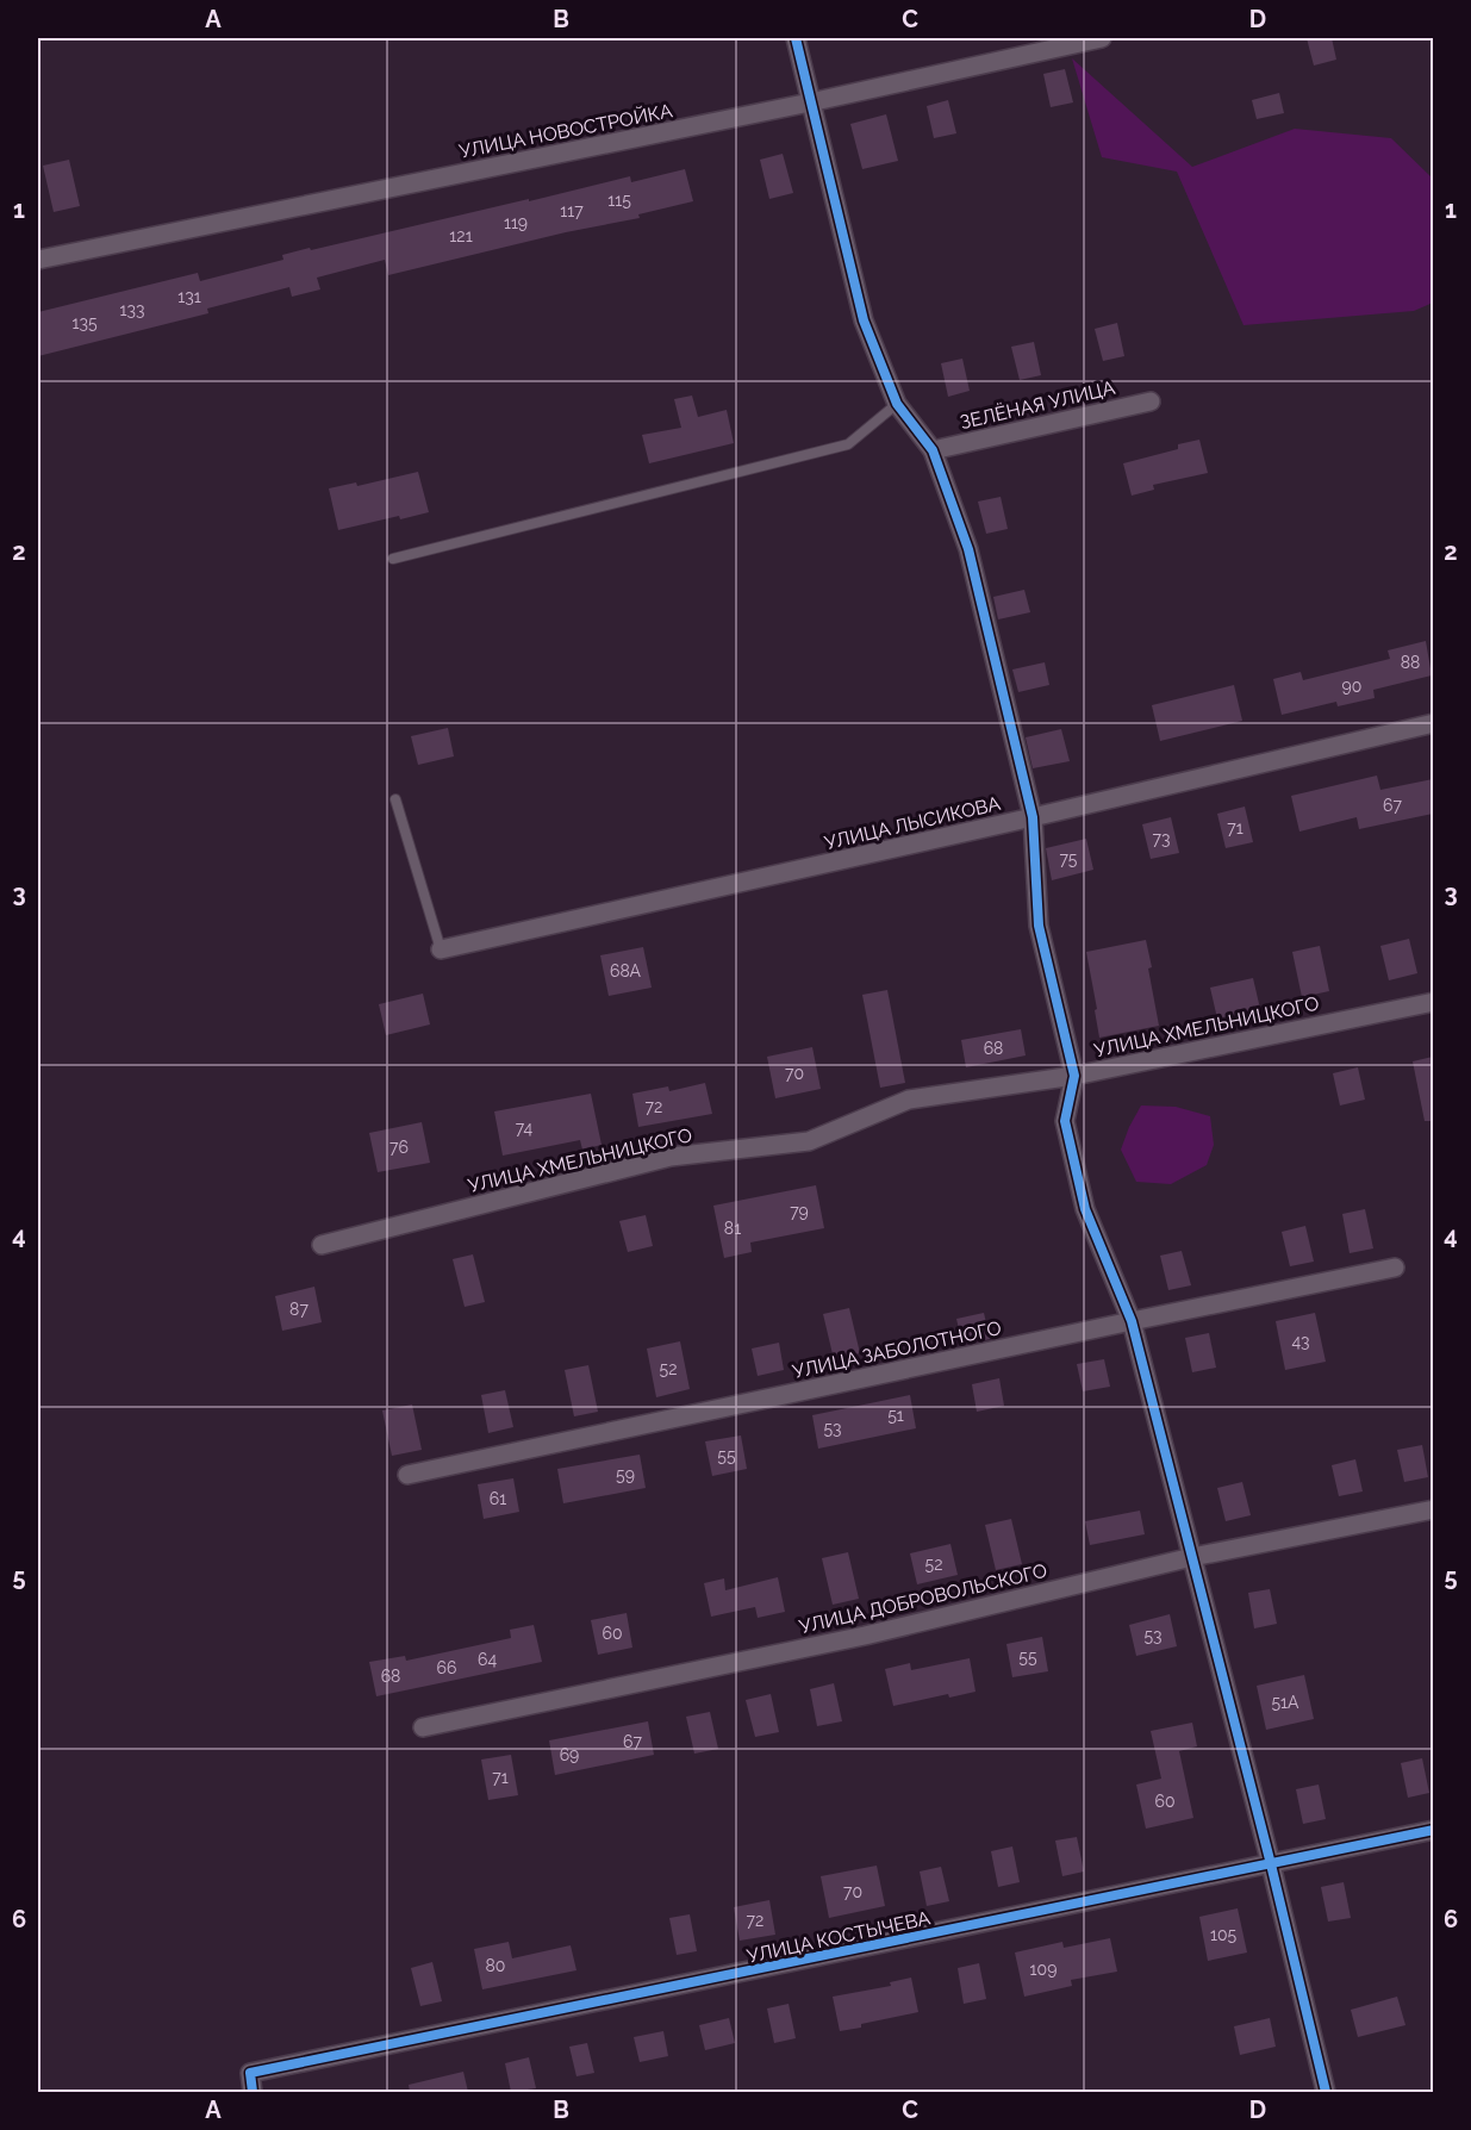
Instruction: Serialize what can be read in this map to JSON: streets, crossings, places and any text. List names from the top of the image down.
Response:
{
  "streets": {
    "street": [
      "УЛИЦА НОВОСТРОЙКА",
      "ЗЕЛЁНАЯ УЛИЦА",
      "УЛИЦА ЛЫСИКОВА",
      "УЛИЦА ХМЕЛЬНИЦКОГО",
      "УЛИЦА ЗАБОЛОТНОГО",
      "УЛИЦА ДОБРОВОЛЬСКОГО",
      "УЛИЦА КОСТЫЧЕВА"
    ]
  },
  "house_numbers": [
    "115",
    "117",
    "119",
    "121",
    "131",
    "133",
    "135",
    "88",
    "90",
    "67",
    "71",
    "73",
    "75",
    "68А",
    "68",
    "70",
    "72",
    "74",
    "76",
    "79",
    "81",
    "87",
    "43",
    "52",
    "51",
    "53",
    "55",
    "59",
    "61",
    "52",
    "60",
    "53",
    "55",
    "64",
    "66",
    "68",
    "51А",
    "67",
    "69",
    "71",
    "60",
    "70",
    "72",
    "105",
    "80",
    "109"
  ],
  "grid": {
    "columns": [
      "A",
      "B",
      "C",
      "D"
    ],
    "rows": [
      "1",
      "2",
      "3",
      "4",
      "5",
      "6"
    ]
  }
}
